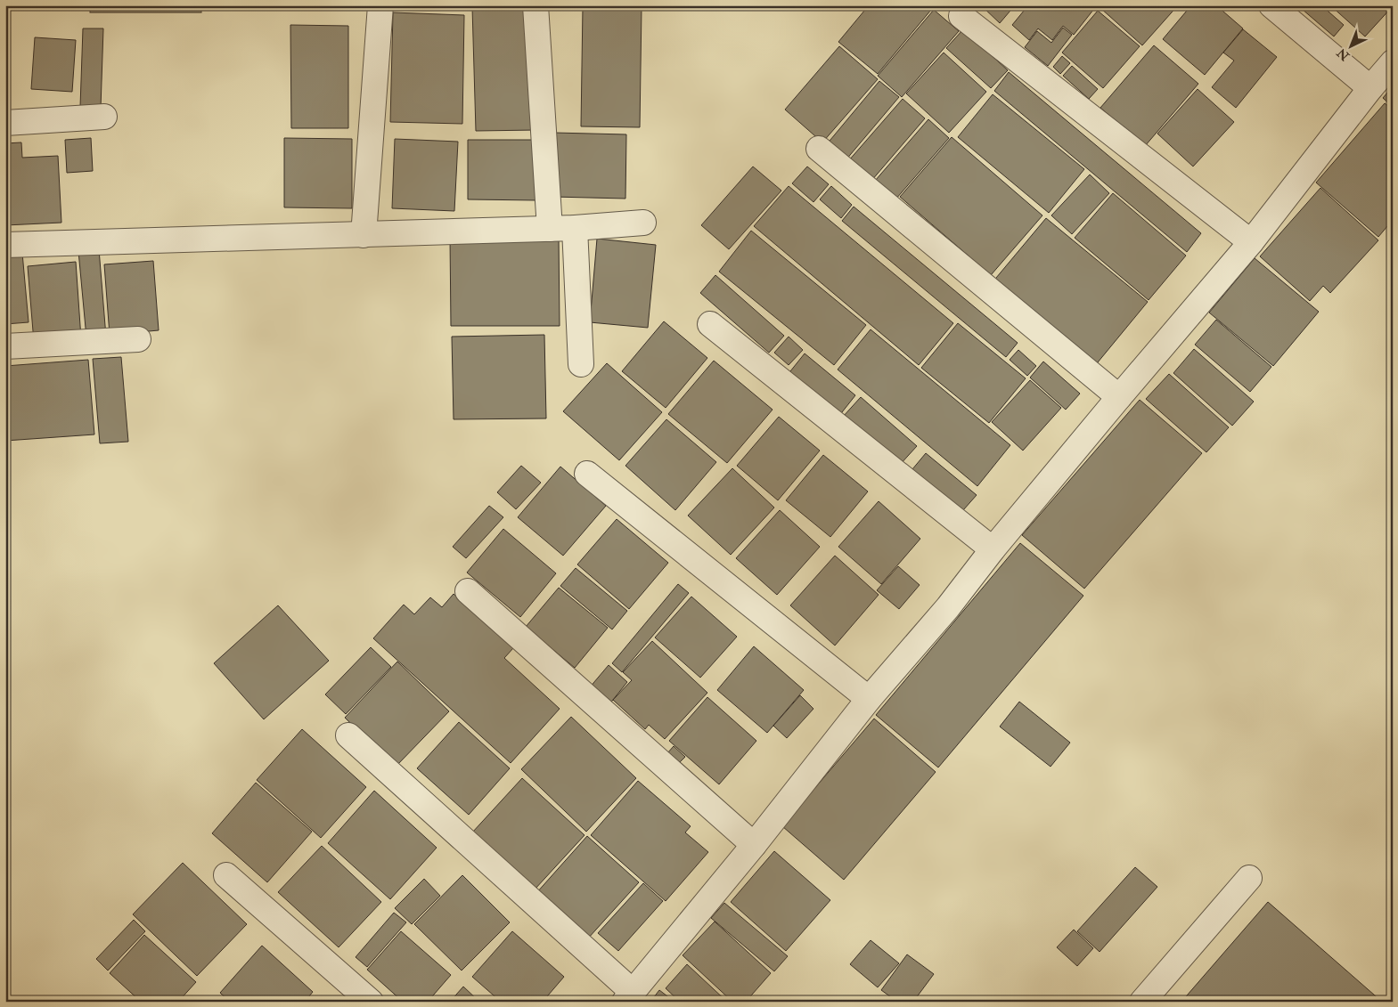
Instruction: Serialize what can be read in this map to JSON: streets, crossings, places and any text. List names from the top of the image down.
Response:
{
  "north": "bottom left"
}
